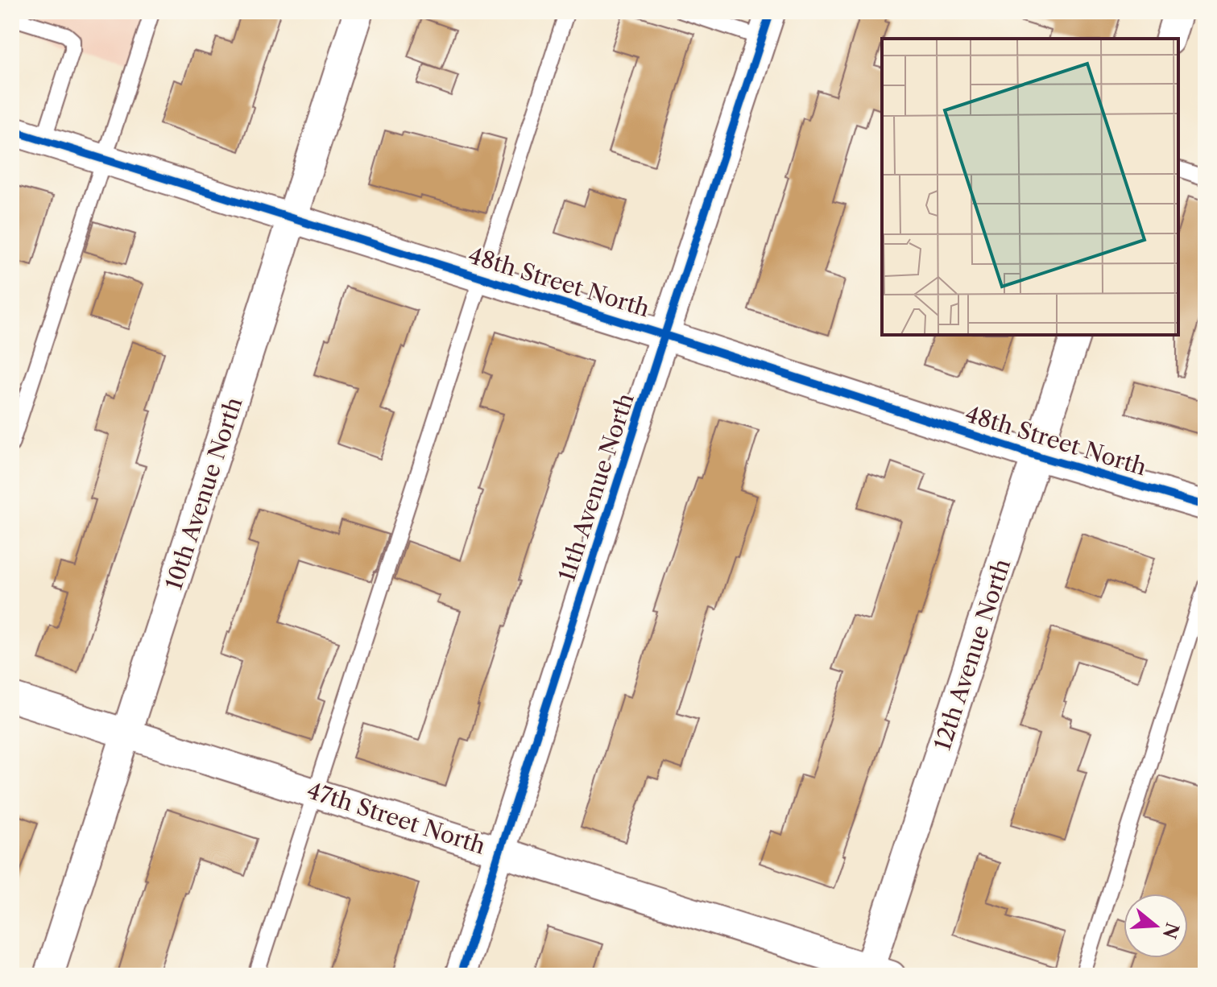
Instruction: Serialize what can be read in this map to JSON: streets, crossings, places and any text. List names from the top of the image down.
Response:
{
  "streets": {
    "street": [
      "48th Street North",
      "11th Avenue North",
      "10th Avenue North",
      "12th Avenue North",
      "47th Street North"
    ]
  },
  "crossings": [
    ["48th Street North", "11th Avenue North"],
    ["48th Street North", "10th Avenue North"],
    ["48th Street North", "12th Avenue North"],
    ["11th Avenue North", "47th Street North"],
    ["10th Avenue North", "47th Street North"],
    ["12th Avenue North", "47th Street North"]
  ],
  "north": "right"
}
